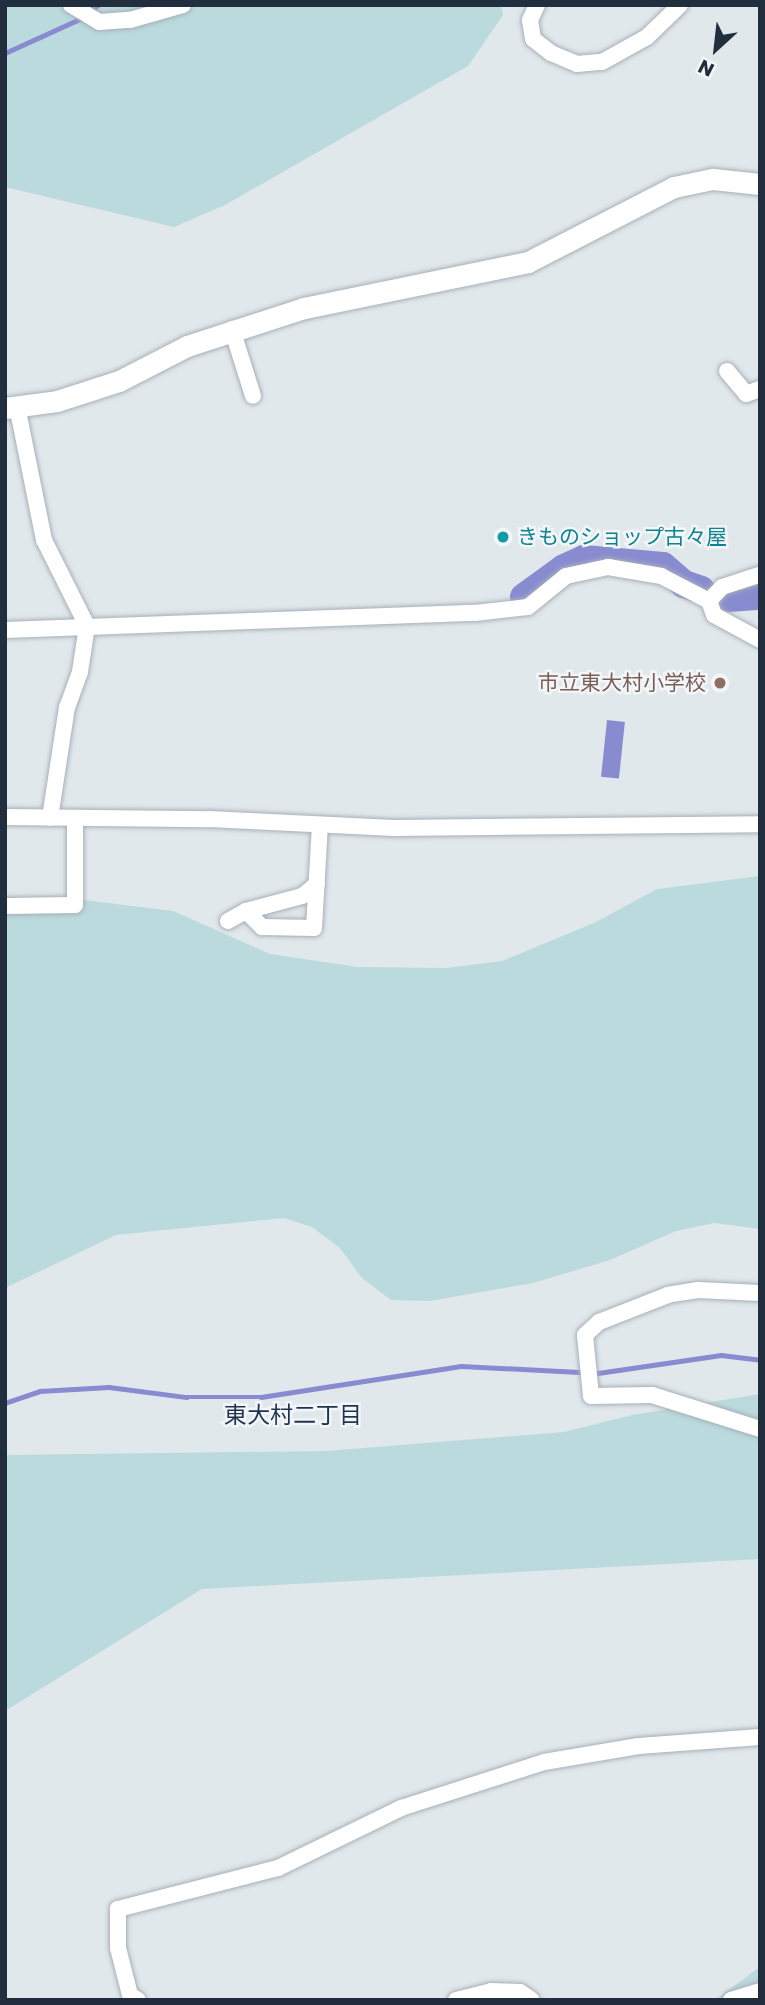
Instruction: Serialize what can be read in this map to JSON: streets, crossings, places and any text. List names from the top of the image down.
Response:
{
  "districts": ["東大村二丁目"],
  "places": ["きものショップ古々屋", "市立東大村小学校"],
  "north": "bottom left"
}
